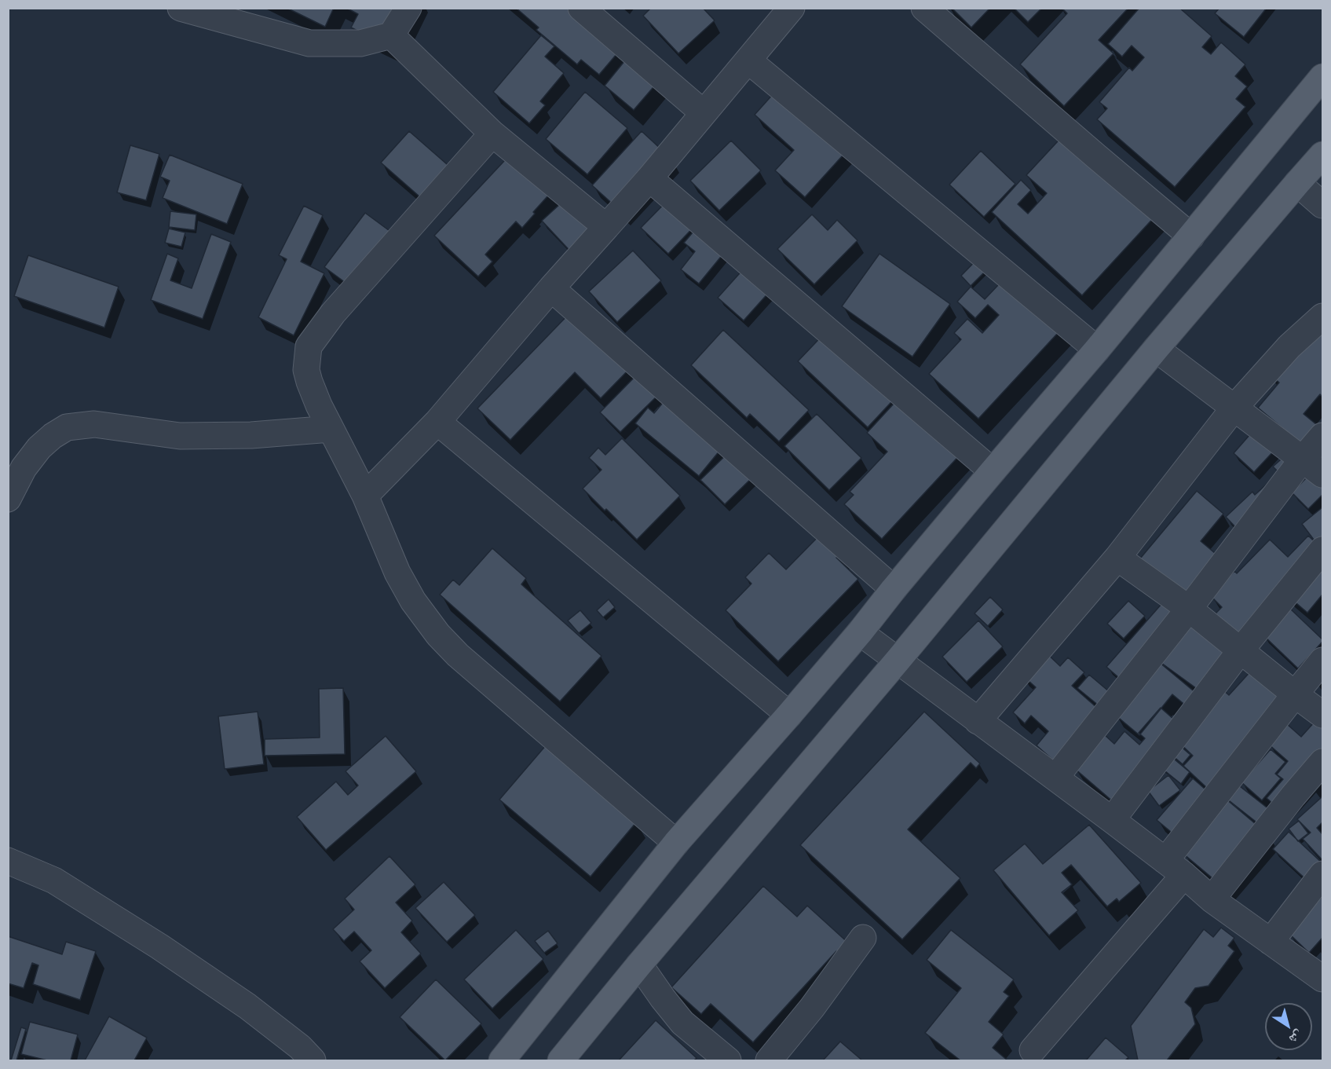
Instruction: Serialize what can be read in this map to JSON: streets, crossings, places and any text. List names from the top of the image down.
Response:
{
  "north": "bottom right"
}
